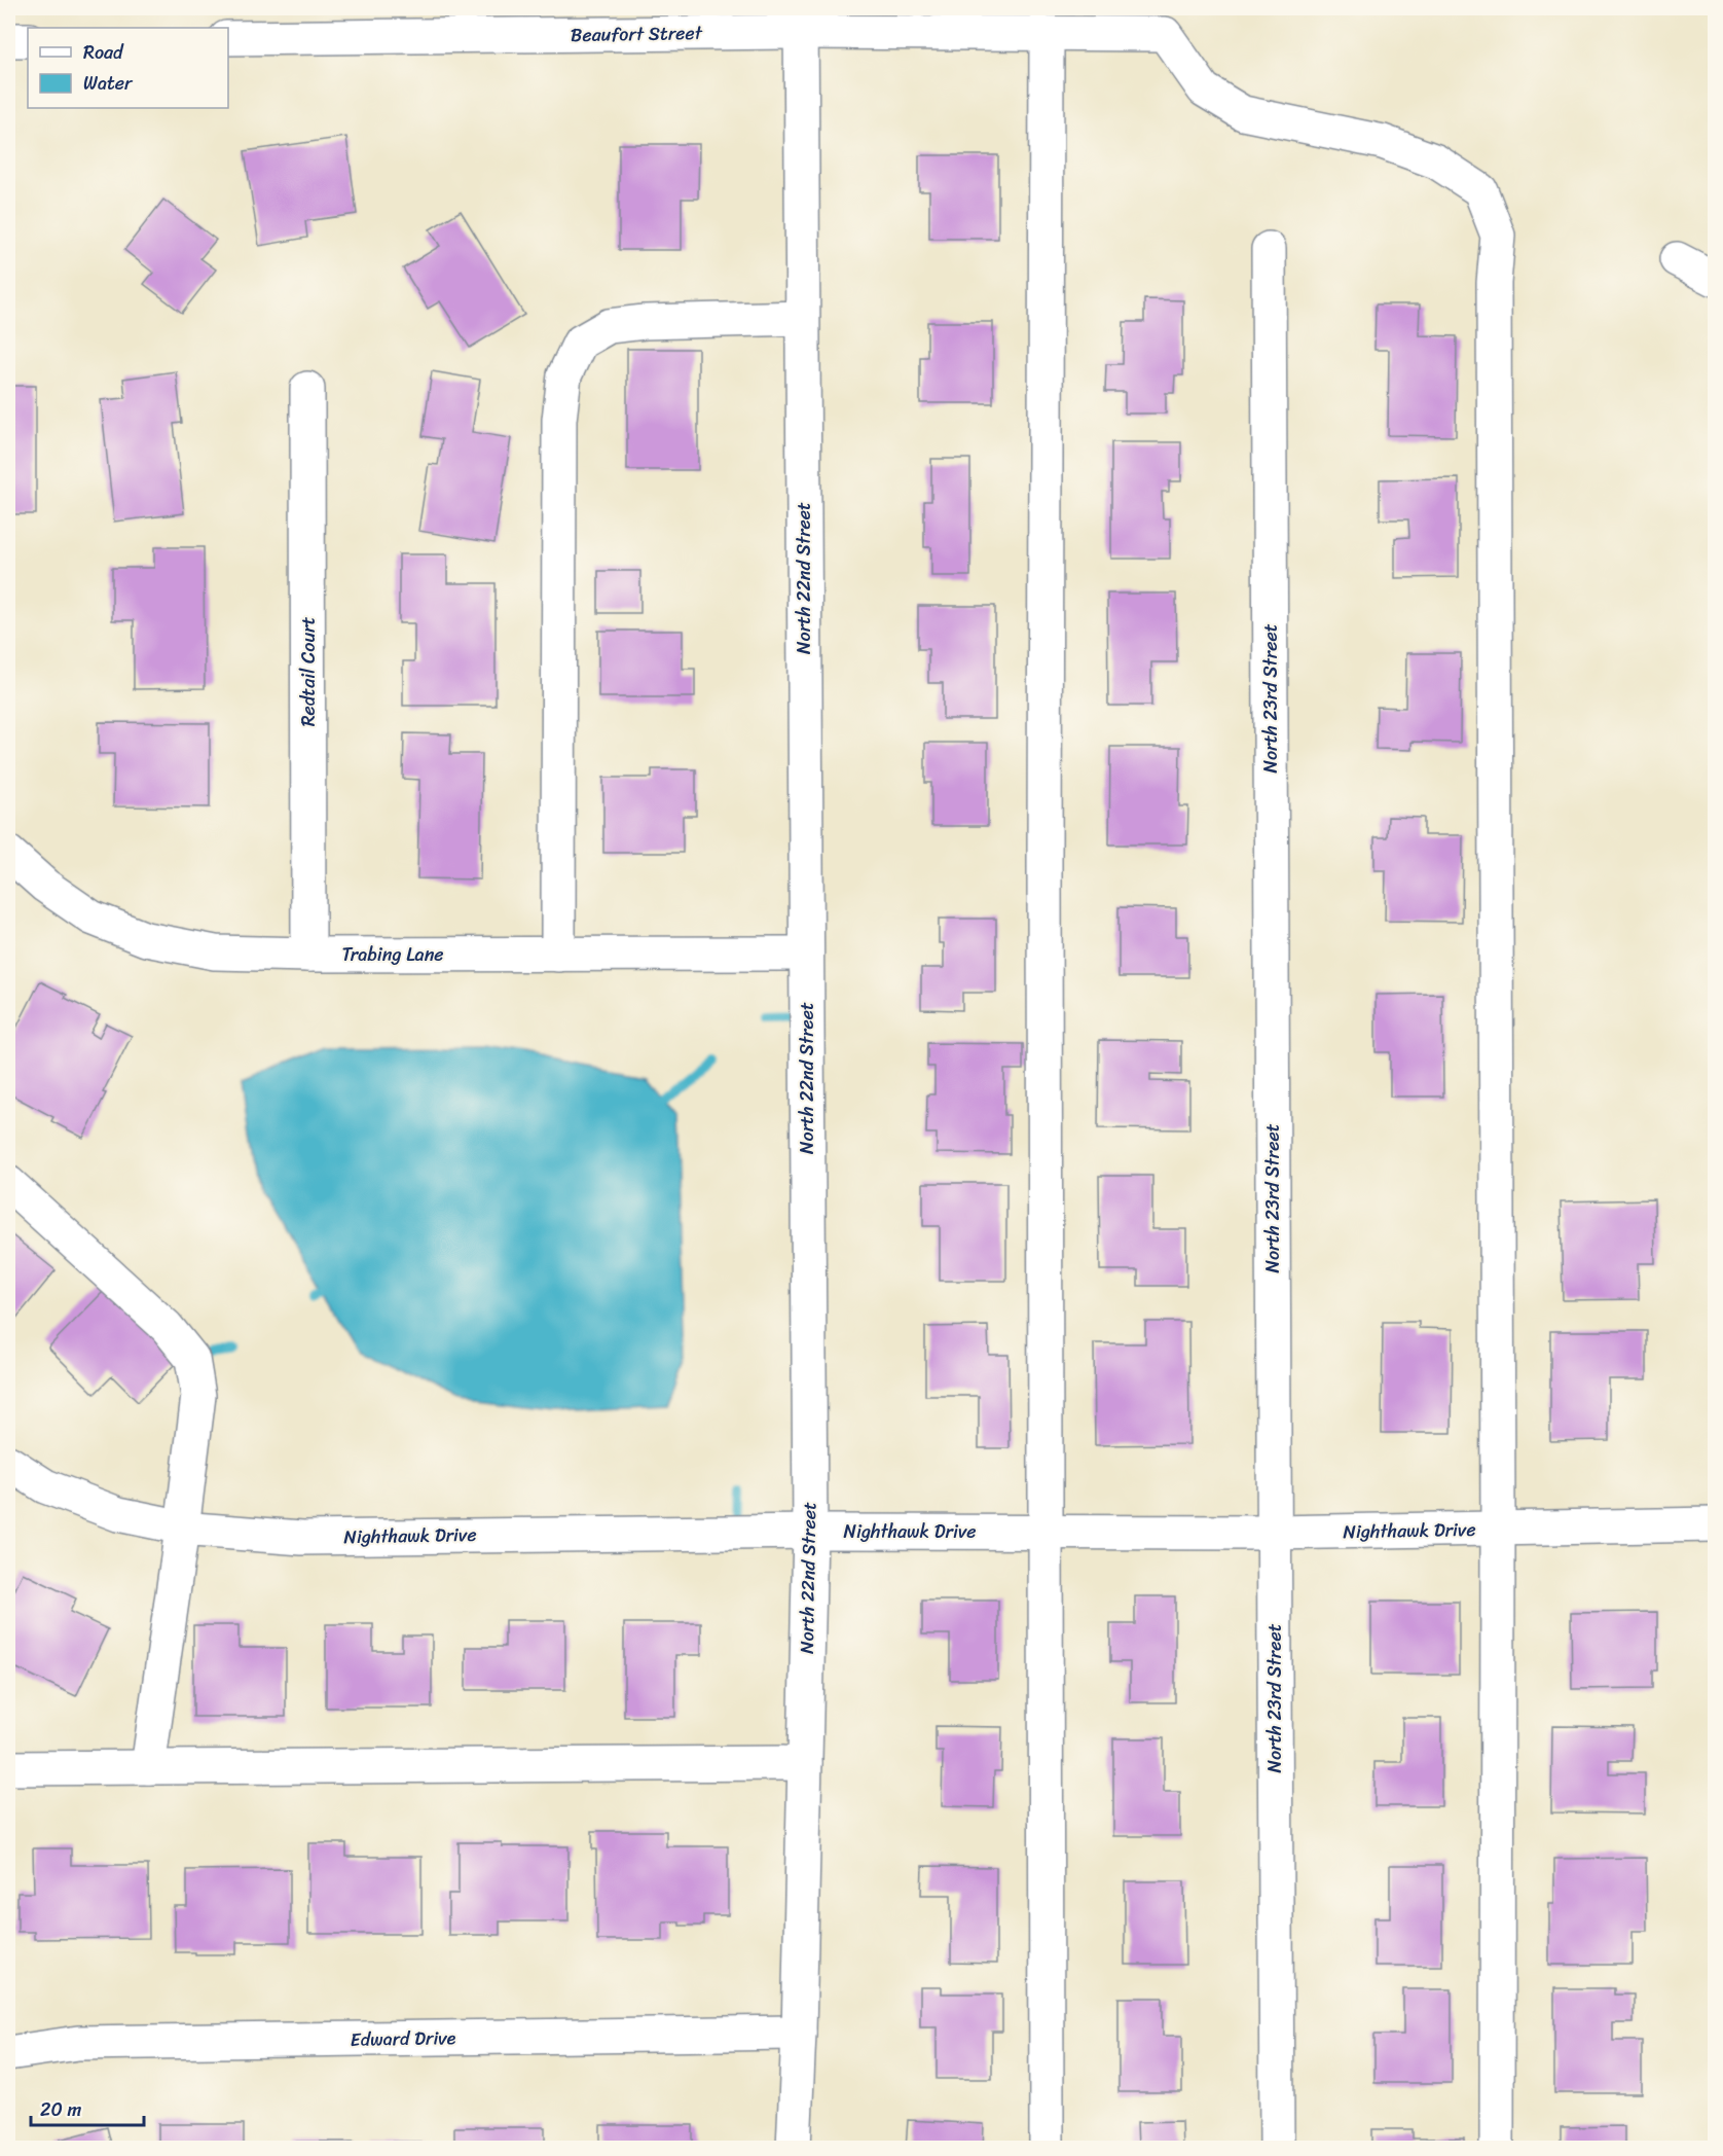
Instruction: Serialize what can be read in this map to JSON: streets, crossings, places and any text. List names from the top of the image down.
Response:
{
  "streets": {
    "street": [
      "Beaufort Street",
      "North 22nd Street",
      "Redtail Court",
      "North 23rd Street",
      "Trabing Lane",
      "Nighthawk Drive",
      "Edward Drive"
    ]
  },
  "crossings": [
    ["Beaufort Street", "North 22nd Street"],
    ["Beaufort Street", "Nighthawk Drive"],
    ["North 22nd Street", "Trabing Lane"],
    ["North 22nd Street", "Nighthawk Drive"],
    ["North 22nd Street", "Edward Drive"],
    ["Redtail Court", "Trabing Lane"],
    ["North 23rd Street", "Nighthawk Drive"]
  ],
  "legend": ["Road", "Water"],
  "scale_bar": "20 m"
}
